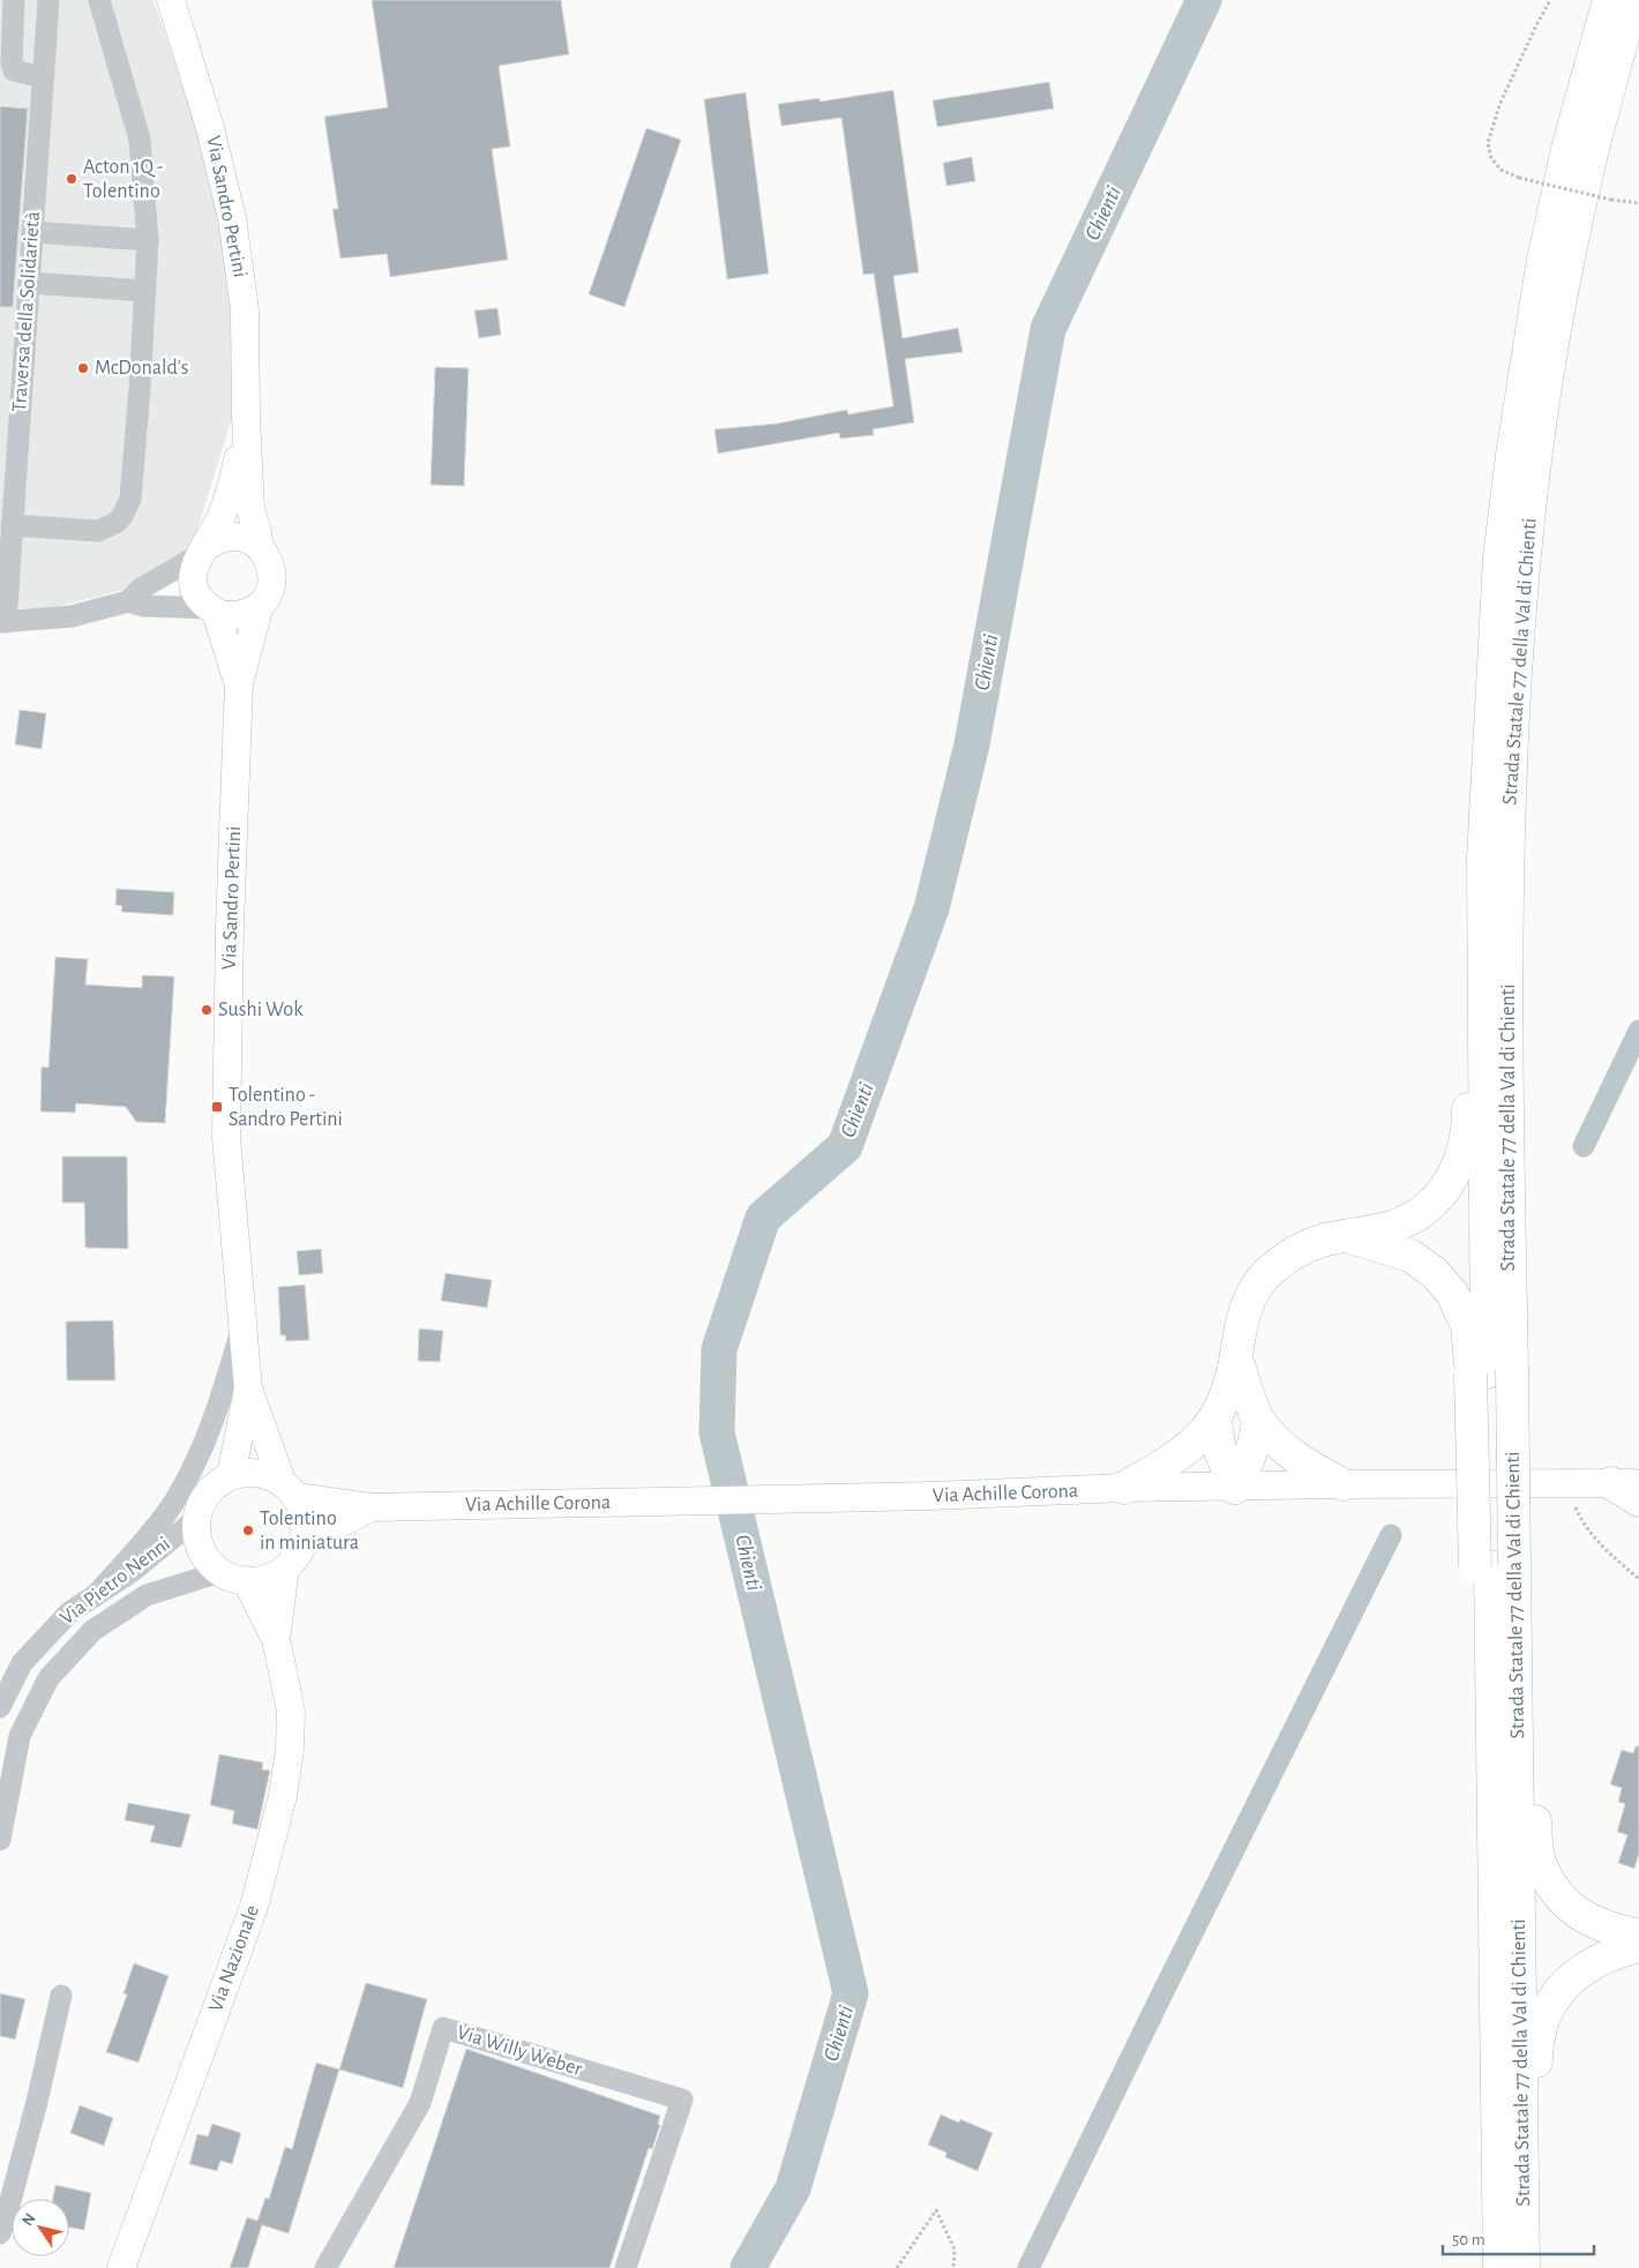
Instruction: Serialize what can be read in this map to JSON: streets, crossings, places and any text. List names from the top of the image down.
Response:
{
  "streets": {
    "highway": ["Strada Statale 77 della Val di Chienti"],
    "main road": ["Via Sandro Pertini", "Via Achille Corona", "Via Nazionale"],
    "street": ["Traversa della Solidarietà", "Via Pietro Nenni", "Via Willy Weber"]
  },
  "crossings": [
    ["Via Sandro Pertini", "Via Achille Corona"],
    ["Via Sandro Pertini", "Via Pietro Nenni"],
    ["Via Sandro Pertini", "Via Nazionale"],
    ["Via Achille Corona", "Via Pietro Nenni"],
    ["Via Achille Corona", "Via Nazionale"],
    ["Via Pietro Nenni", "Via Nazionale"]
  ],
  "water": ["Chienti"],
  "places": {
    "other": [
      "Acton 1Q - Tolentino",
      "McDonald's",
      "Sushi Wok",
      "Tolentino in miniatura"
    ],
    "transit": ["Tolentino - Sandro Pertini"]
  },
  "scale_bar": "50 m",
  "north": "top left"
}
